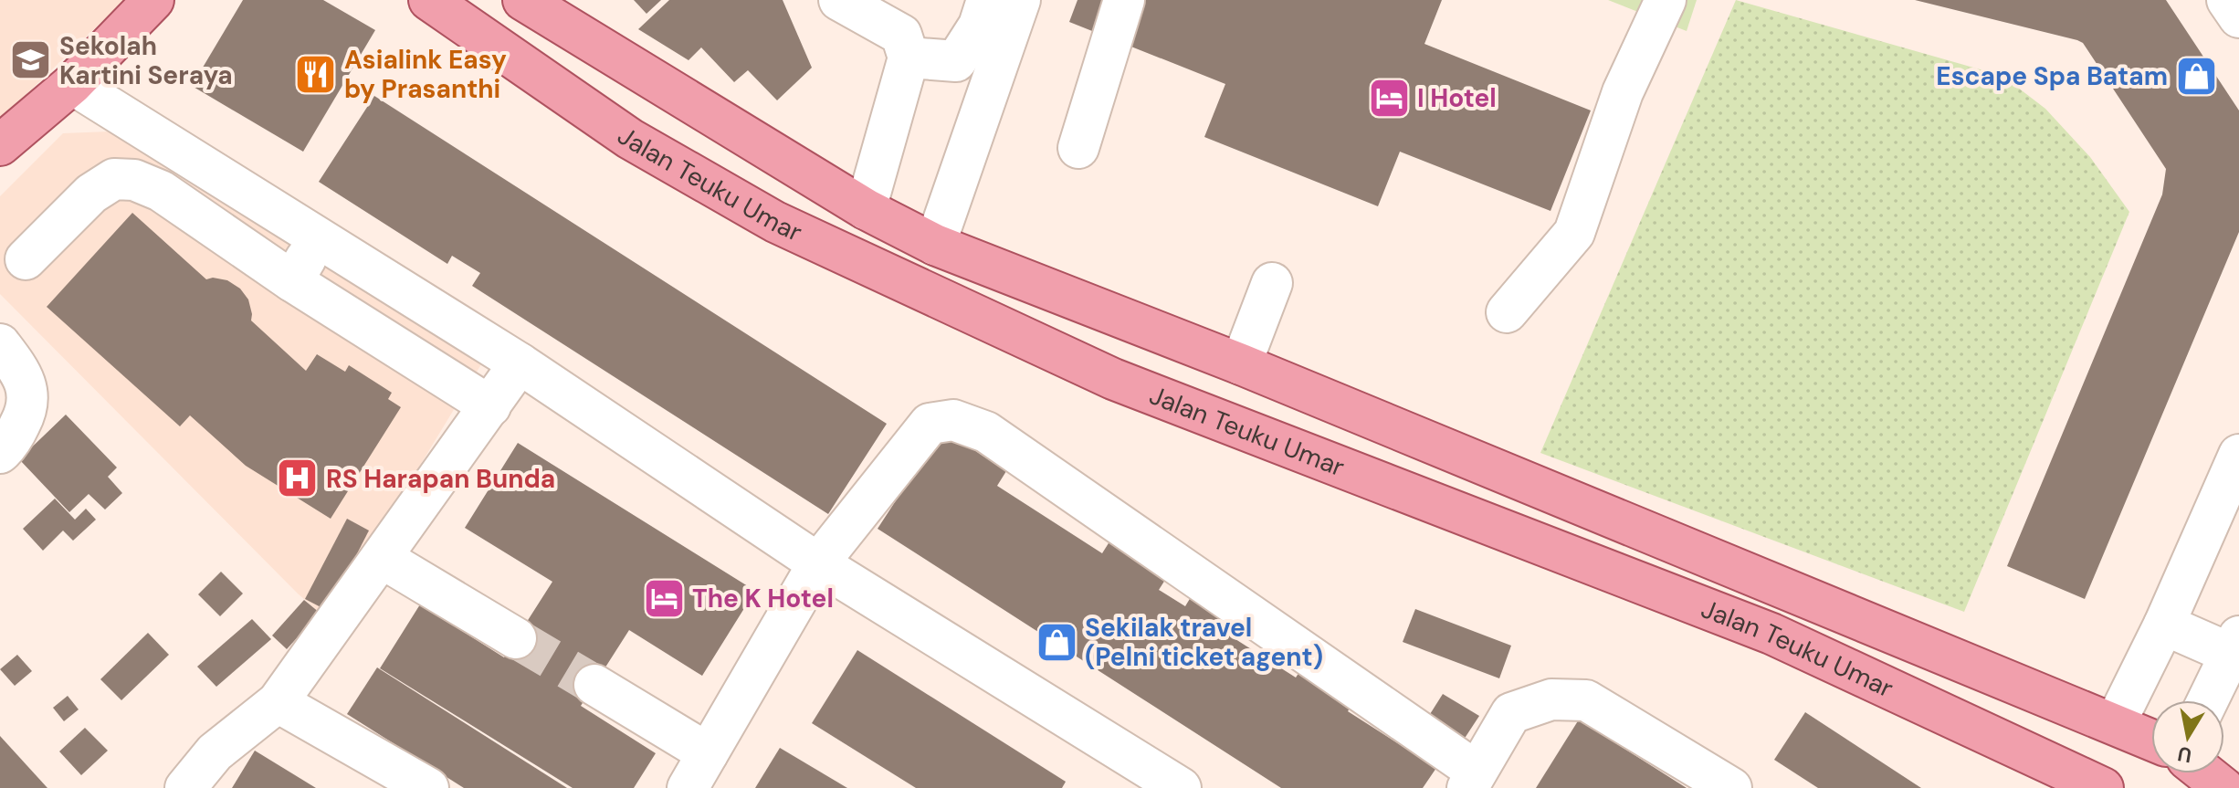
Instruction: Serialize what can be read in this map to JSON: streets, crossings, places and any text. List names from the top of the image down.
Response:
{
  "streets": {
    "main road": ["Jalan Teuku Umar"]
  },
  "places": {
    "school or university": ["Sekolah Kartini Seraya"],
    "restaurant": ["Asialink Easy by Prasanthi"],
    "shop": ["Escape Spa Batam", "Sekilak travel (Pelni ticket agent)"],
    "hotel": ["I Hotel", "The K Hotel"],
    "hospital": ["RS Harapan Bunda"]
  },
  "north": "bottom"
}
